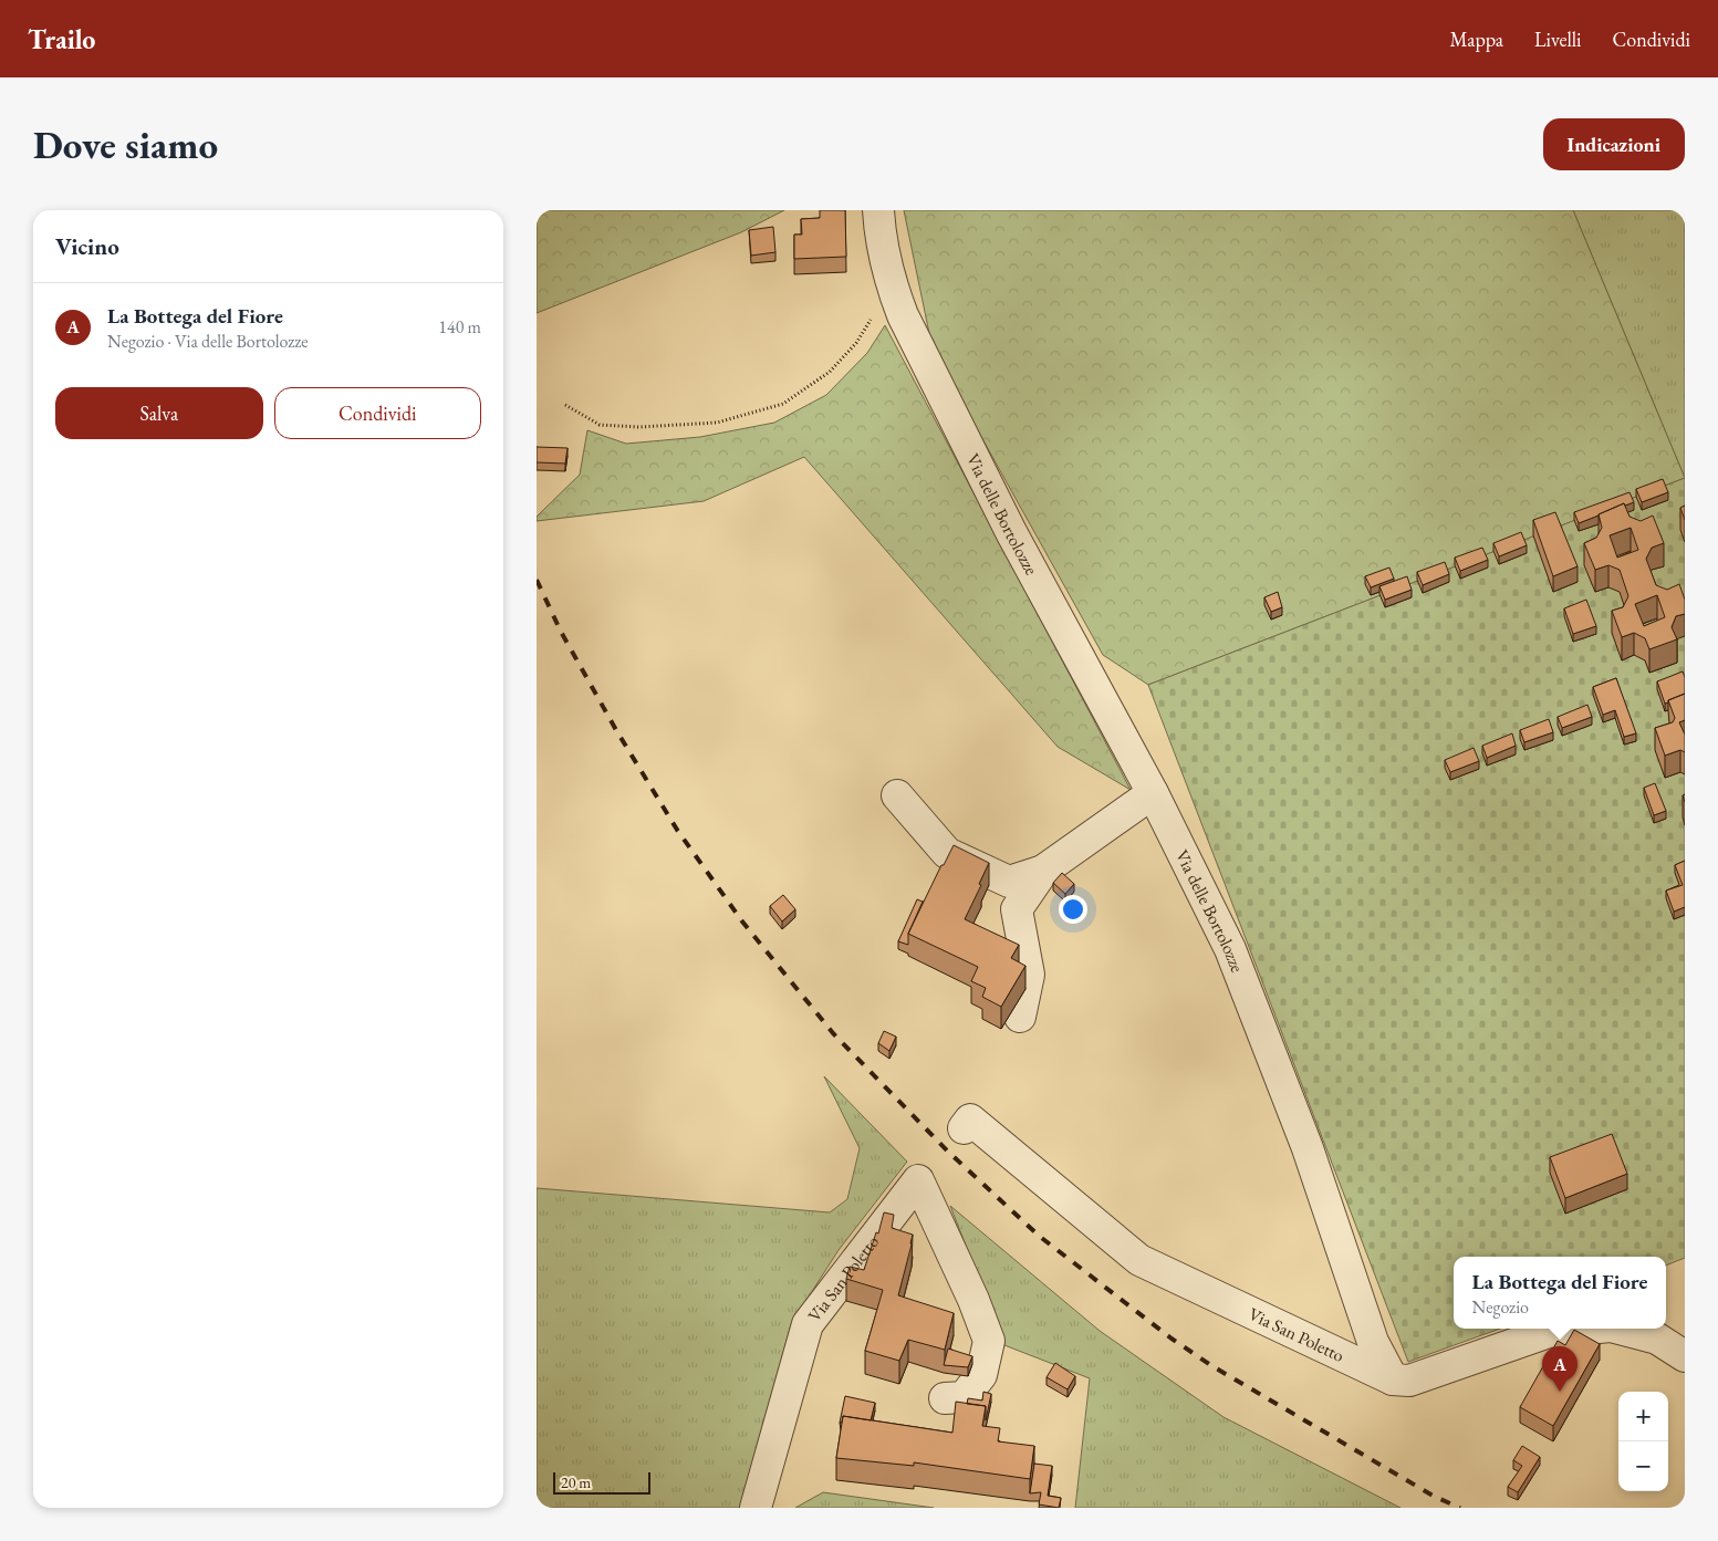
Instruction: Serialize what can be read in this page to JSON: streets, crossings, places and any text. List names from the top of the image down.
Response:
{
  "streets": {
    "street": ["Via delle Bortolozze", "Via San Poletto"]
  },
  "crossings": [
    ["Via delle Bortolozze", "Via San Poletto"]
  ],
  "scale_bar": "20 m",
  "page": {
    "header": "Trailo",
    "nav": ["Mappa", "Livelli", "Condividi"],
    "buttons": [
      "Indicazioni",
      ["Salva", "Condividi"]
    ],
    "title": "Dove siamo",
    "heading": "Vicino",
    "list": [
      {
        "mark": "A",
        "name": "La Bottega del Fiore",
        "note": "Negozio · Via delle Bortolozze",
        "value": "140 m"
      }
    ],
    "popup": ["La Bottega del Fiore", "Negozio"],
    "pins": "A",
    "map_buttons": ["+", "−"],
    "scale": "20 m"
  }
}
